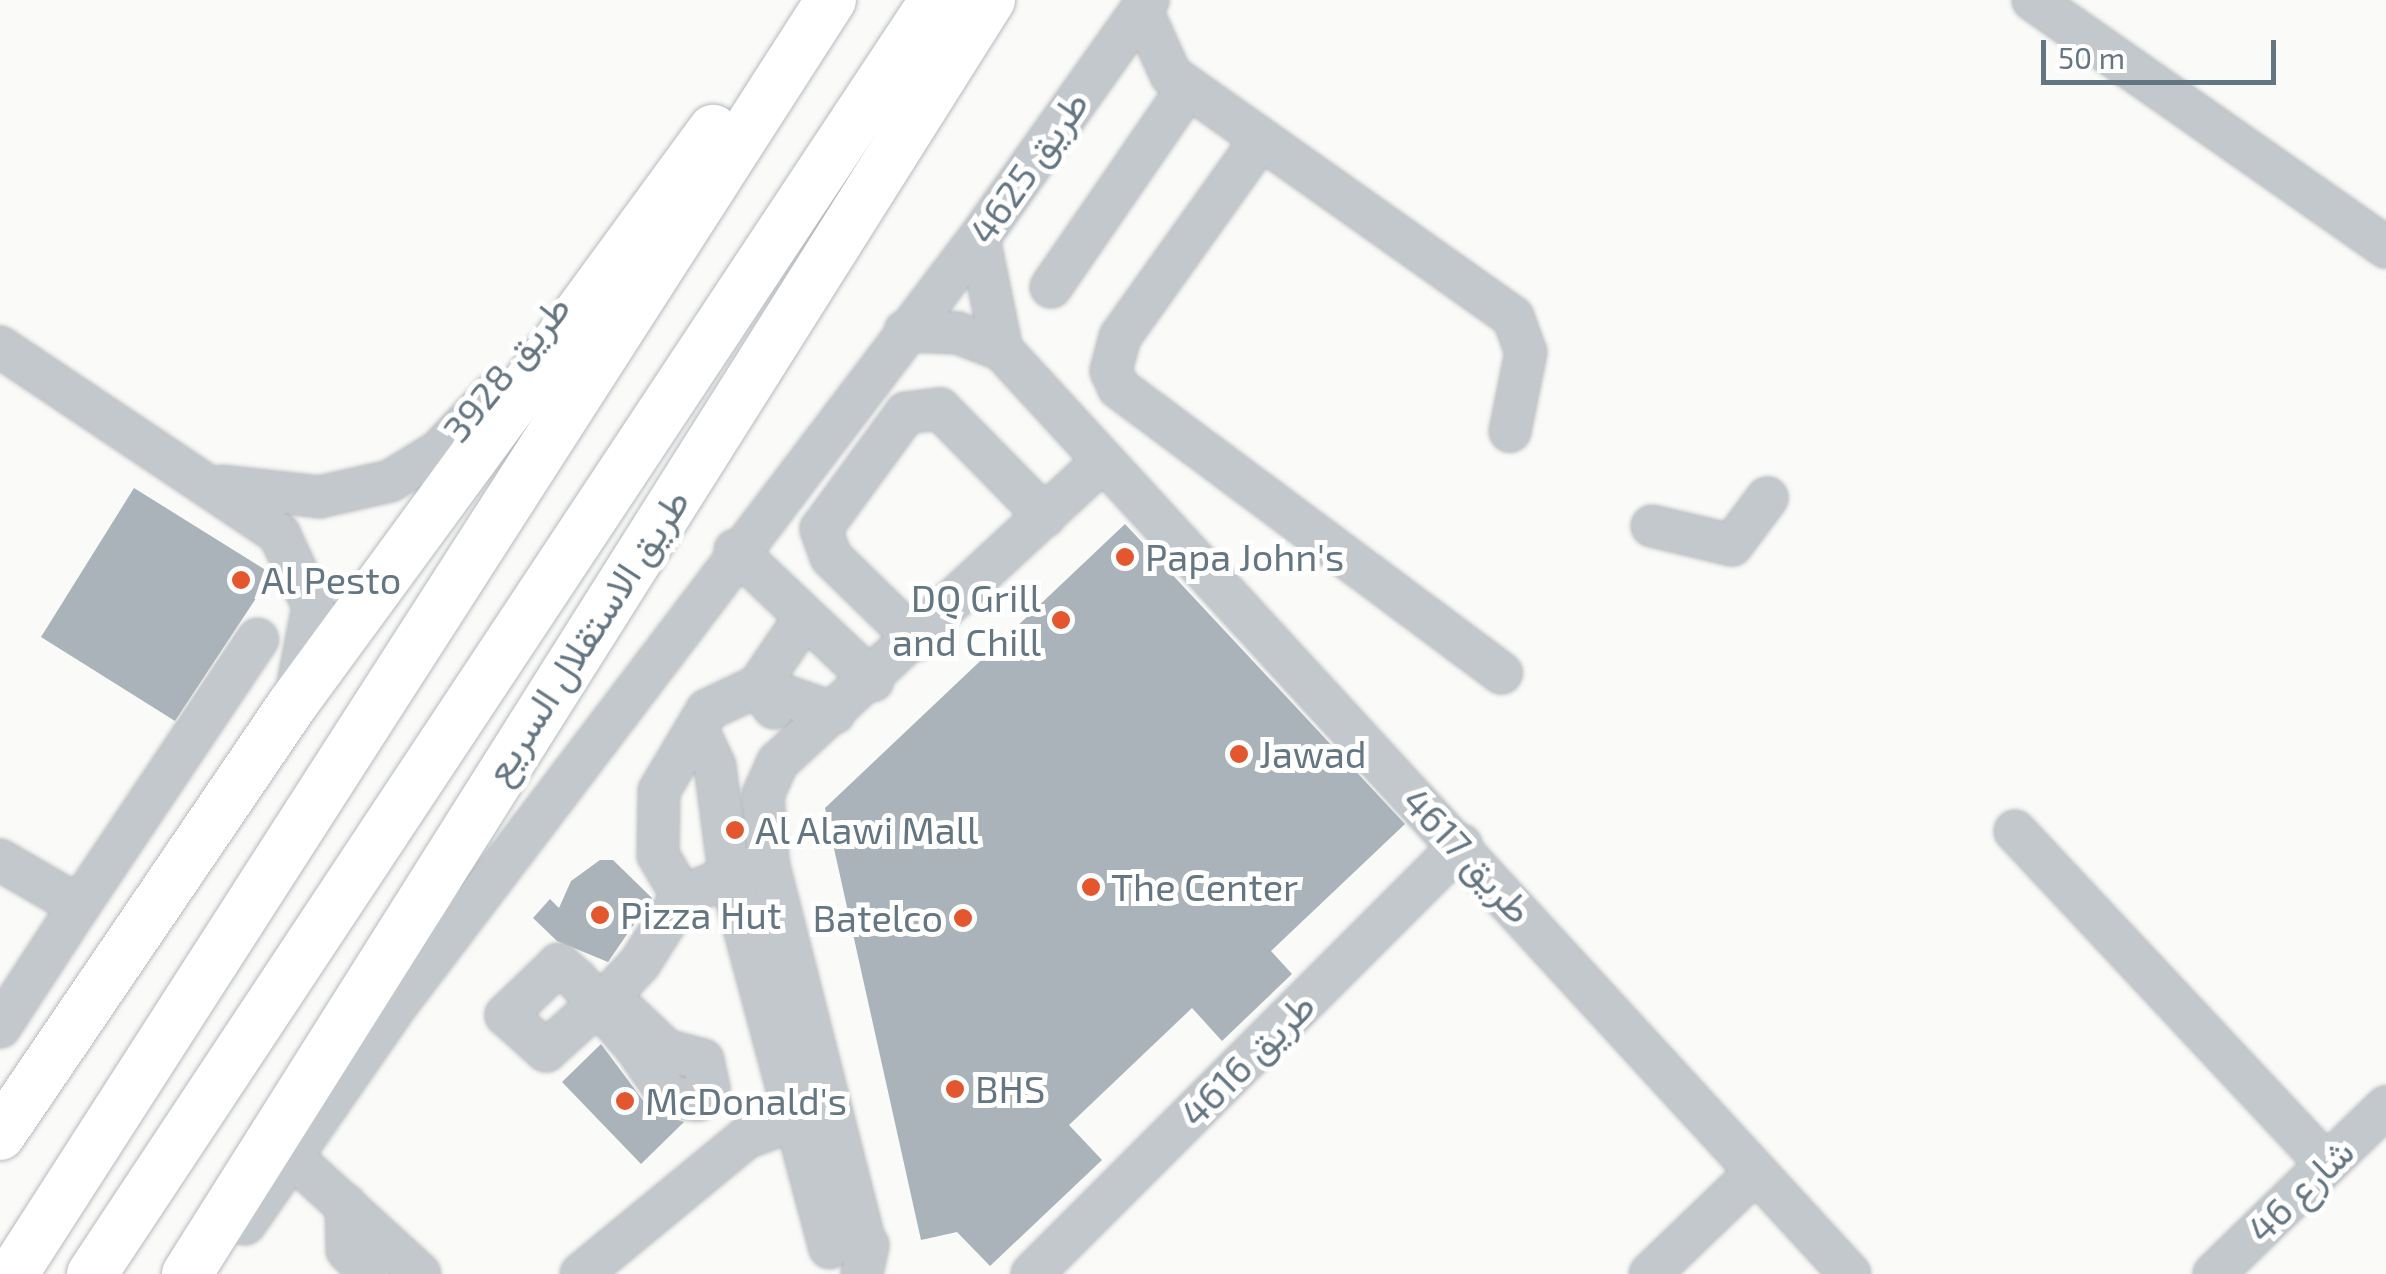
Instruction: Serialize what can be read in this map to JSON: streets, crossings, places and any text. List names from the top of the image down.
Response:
{
  "streets": {
    "main road": ["طريق الاستقلال السريع"],
    "street": [
      "طريق 4625",
      "طريق 3928",
      "طريق 4617",
      "طريق 4616",
      "شارع 46"
    ]
  },
  "crossings": [
    ["طريق 4625", "طريق 4617"],
    ["طريق 4617", "طريق 4616"]
  ],
  "places": [
    "Papa John's",
    "Al Pesto",
    "DQ Grill and Chill",
    "Jawad",
    "Al Alawi Mall",
    "The Center",
    "Pizza Hut",
    "Batelco",
    "BHS",
    "McDonald's"
  ],
  "scale_bar": "50 m"
}
